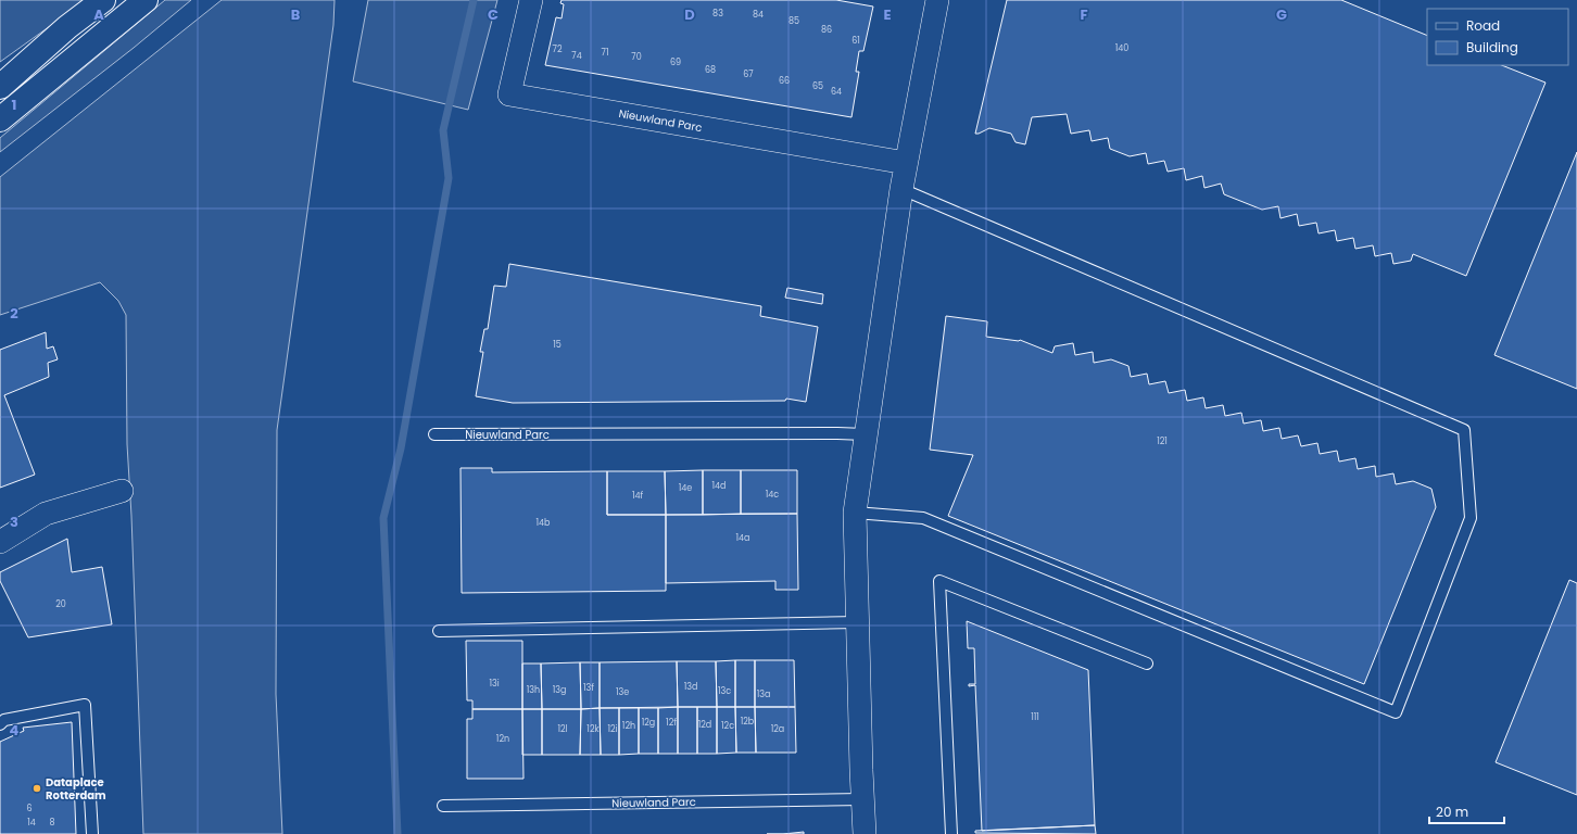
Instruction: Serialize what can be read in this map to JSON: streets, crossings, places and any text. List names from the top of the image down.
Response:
{
  "streets": {
    "street": ["Nieuwland Parc"]
  },
  "places": ["Dataplace Rotterdam"],
  "house_numbers": [
    "83",
    "84",
    "85",
    "86",
    "61",
    "140",
    "72",
    "71",
    "74",
    "70",
    "69",
    "68",
    "67",
    "66",
    "65",
    "64",
    "15",
    "121",
    "14d",
    "14e",
    "14c",
    "14f",
    "14b",
    "14a",
    "20",
    "13i",
    "13d",
    "13f",
    "13h",
    "13g",
    "13c",
    "13e",
    "13a",
    "111",
    "12b",
    "12g",
    "12f",
    "12d",
    "12h",
    "12c",
    "12l",
    "12k",
    "12i",
    "12a",
    "12n",
    "6",
    "14",
    "8"
  ],
  "legend": ["Road", "Building"],
  "scale_bar": "20 m",
  "grid": {
    "columns": [
      "A",
      "B",
      "C",
      "D",
      "E",
      "F",
      "G"
    ],
    "rows": [
      "1",
      "2",
      "3",
      "4"
    ]
  }
}
